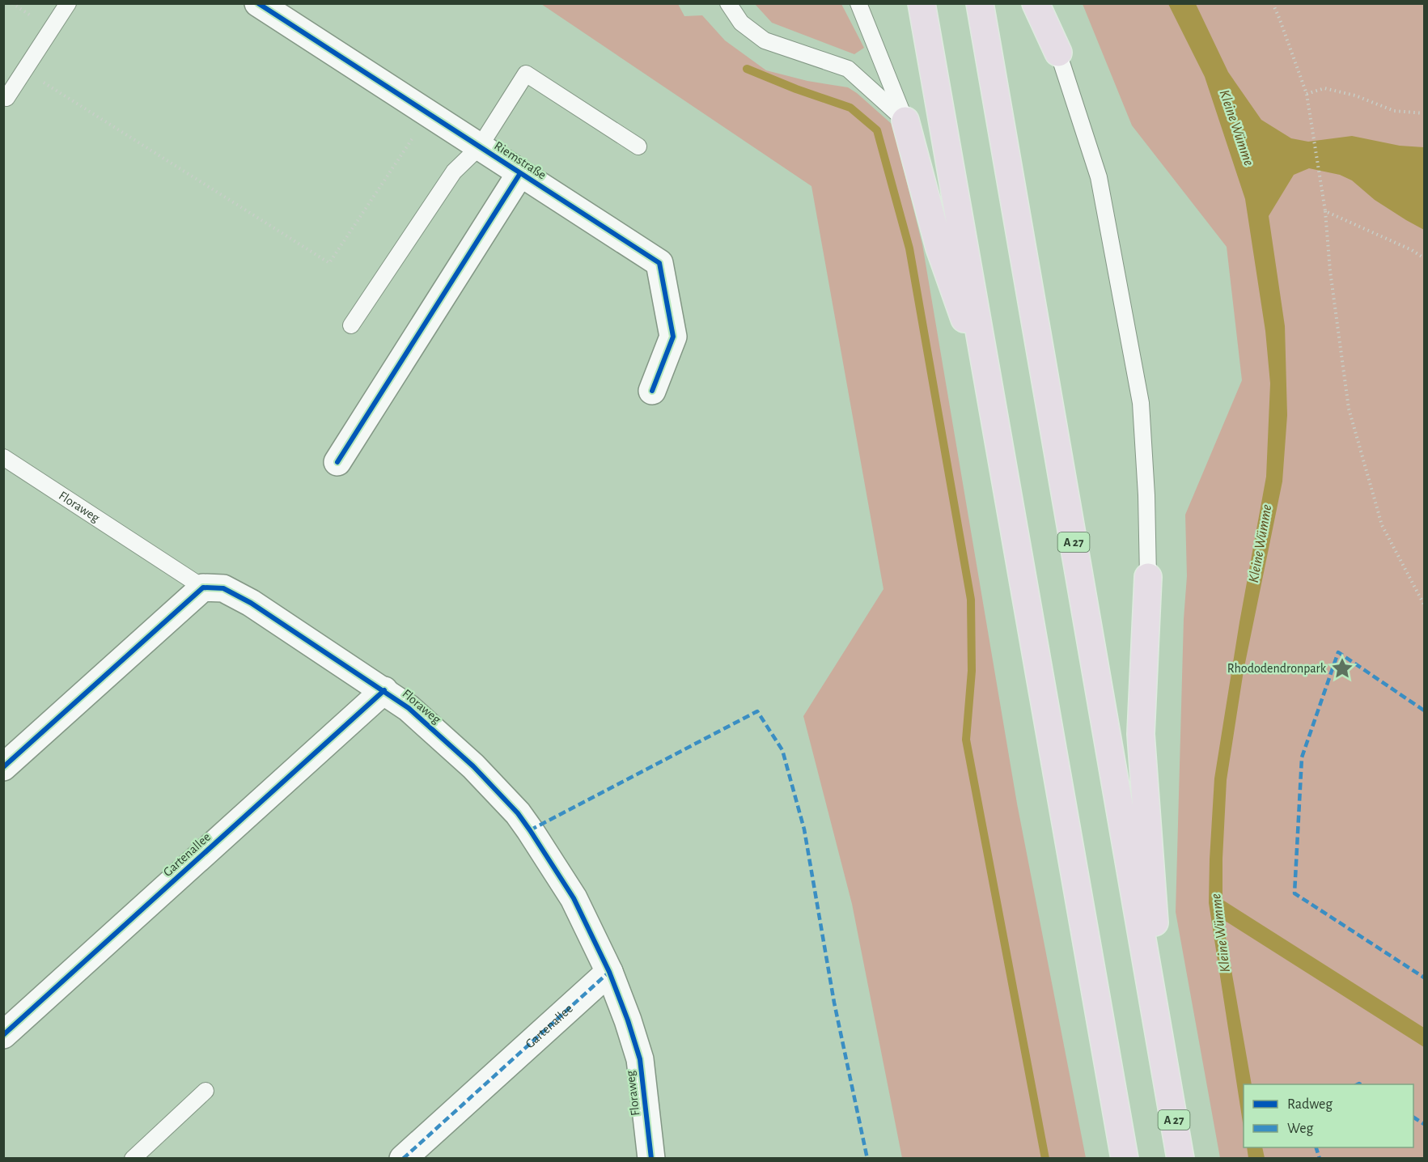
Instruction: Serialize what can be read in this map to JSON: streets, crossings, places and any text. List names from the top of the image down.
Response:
{
  "streets": {
    "highway": ["A 27"],
    "street": ["Riemstraße", "Floraweg", "Gartenallee"]
  },
  "crossings": [
    ["Floraweg", "Gartenallee"]
  ],
  "water": ["Kleine Wümme"],
  "places": {
    "place": ["Rhododendronpark"]
  },
  "legend": ["Radweg", "Weg"]
}
